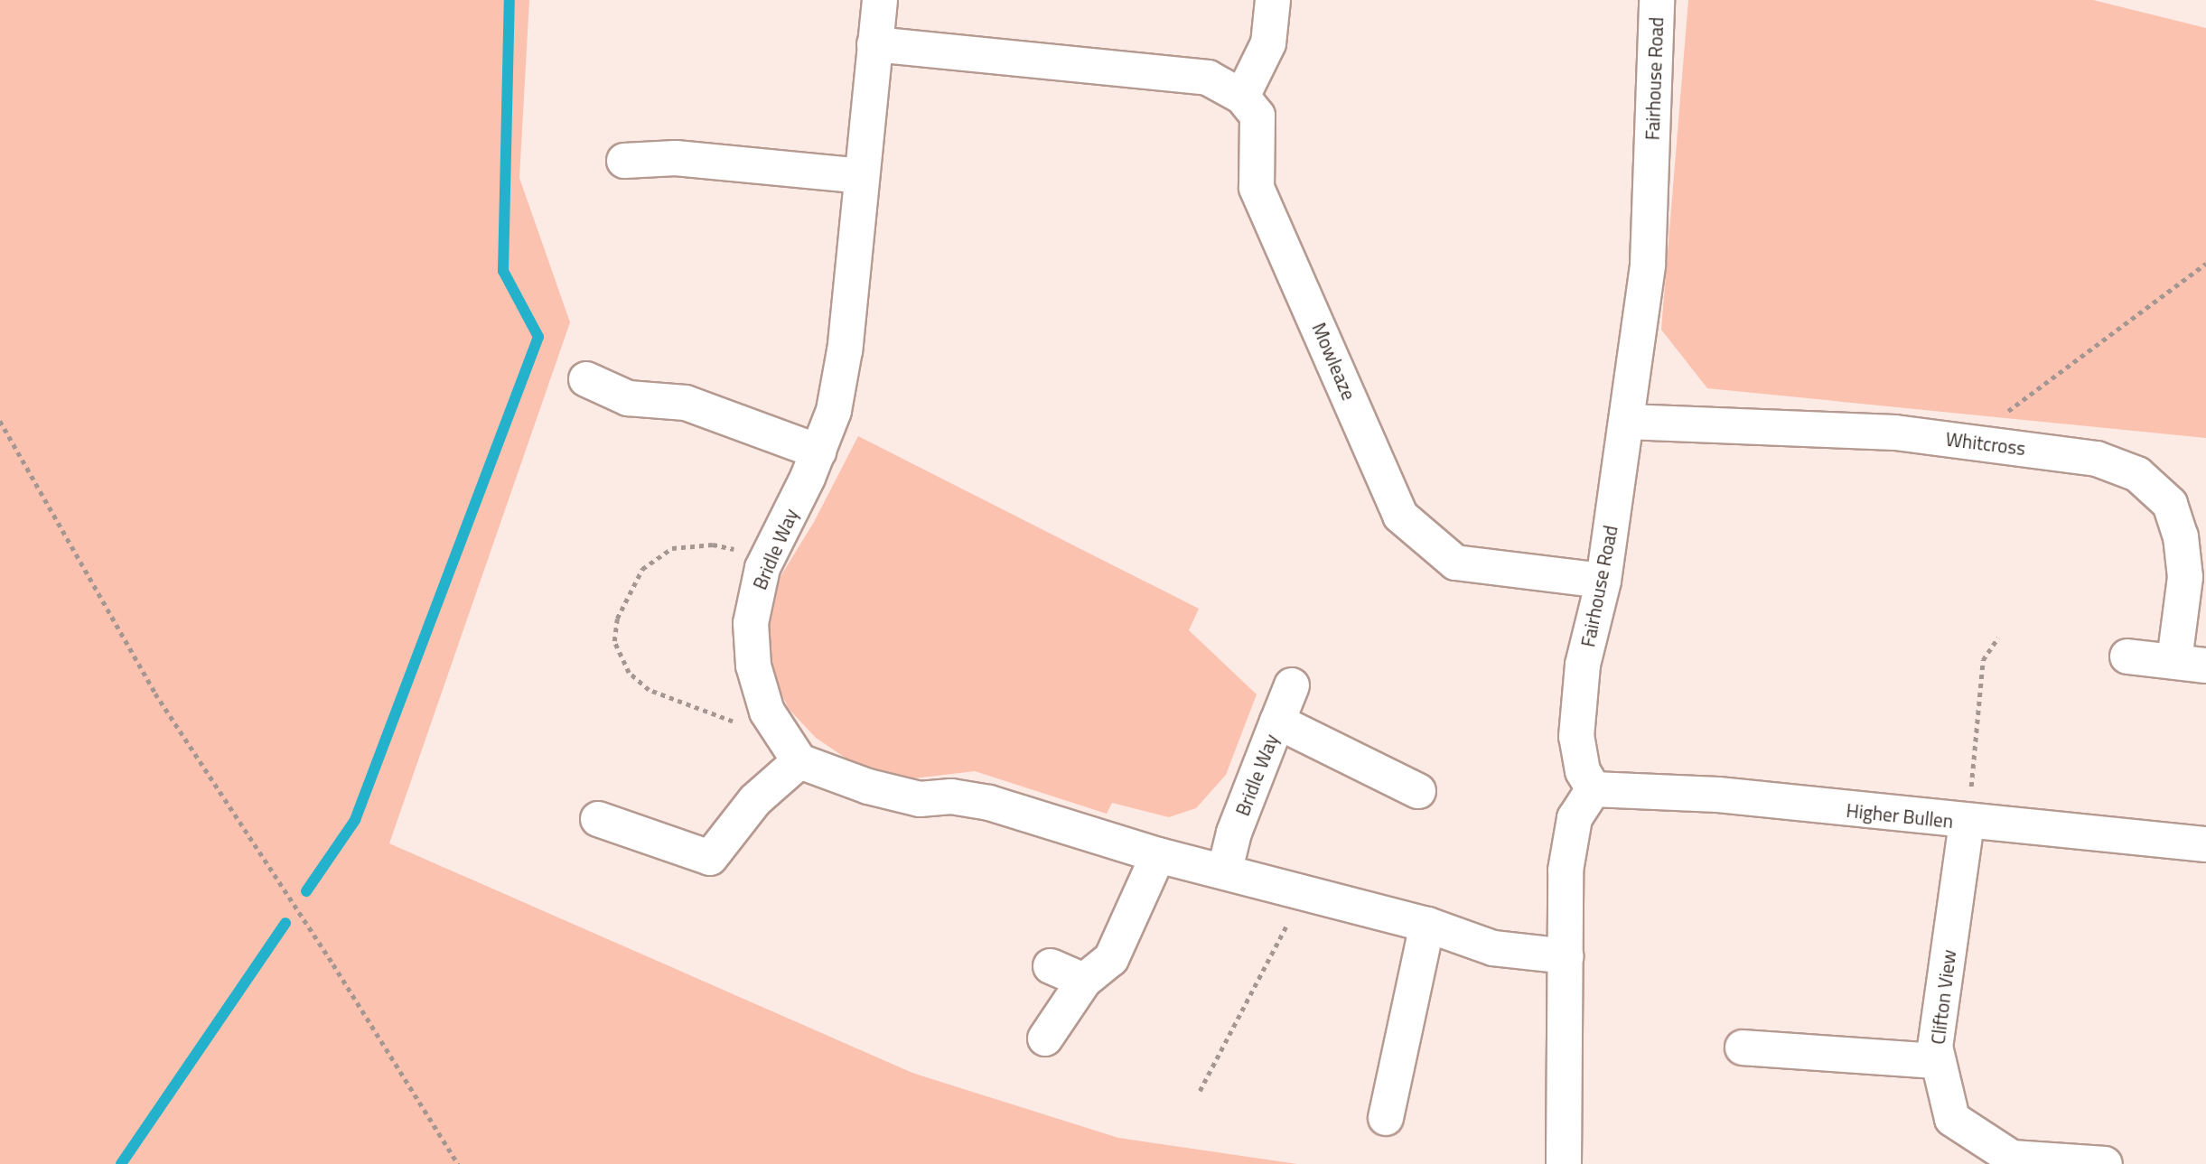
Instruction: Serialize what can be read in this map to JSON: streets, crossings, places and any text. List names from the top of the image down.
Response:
{
  "streets": {
    "street": [
      "Fairhouse Road",
      "Mowleaze",
      "Whitcross",
      "Bridle Way",
      "Higher Bullen",
      "Clifton View"
    ]
  },
  "crossings": [
    ["Fairhouse Road", "Mowleaze"],
    ["Fairhouse Road", "Whitcross"],
    ["Fairhouse Road", "Higher Bullen"],
    ["Higher Bullen", "Clifton View"]
  ]
}
